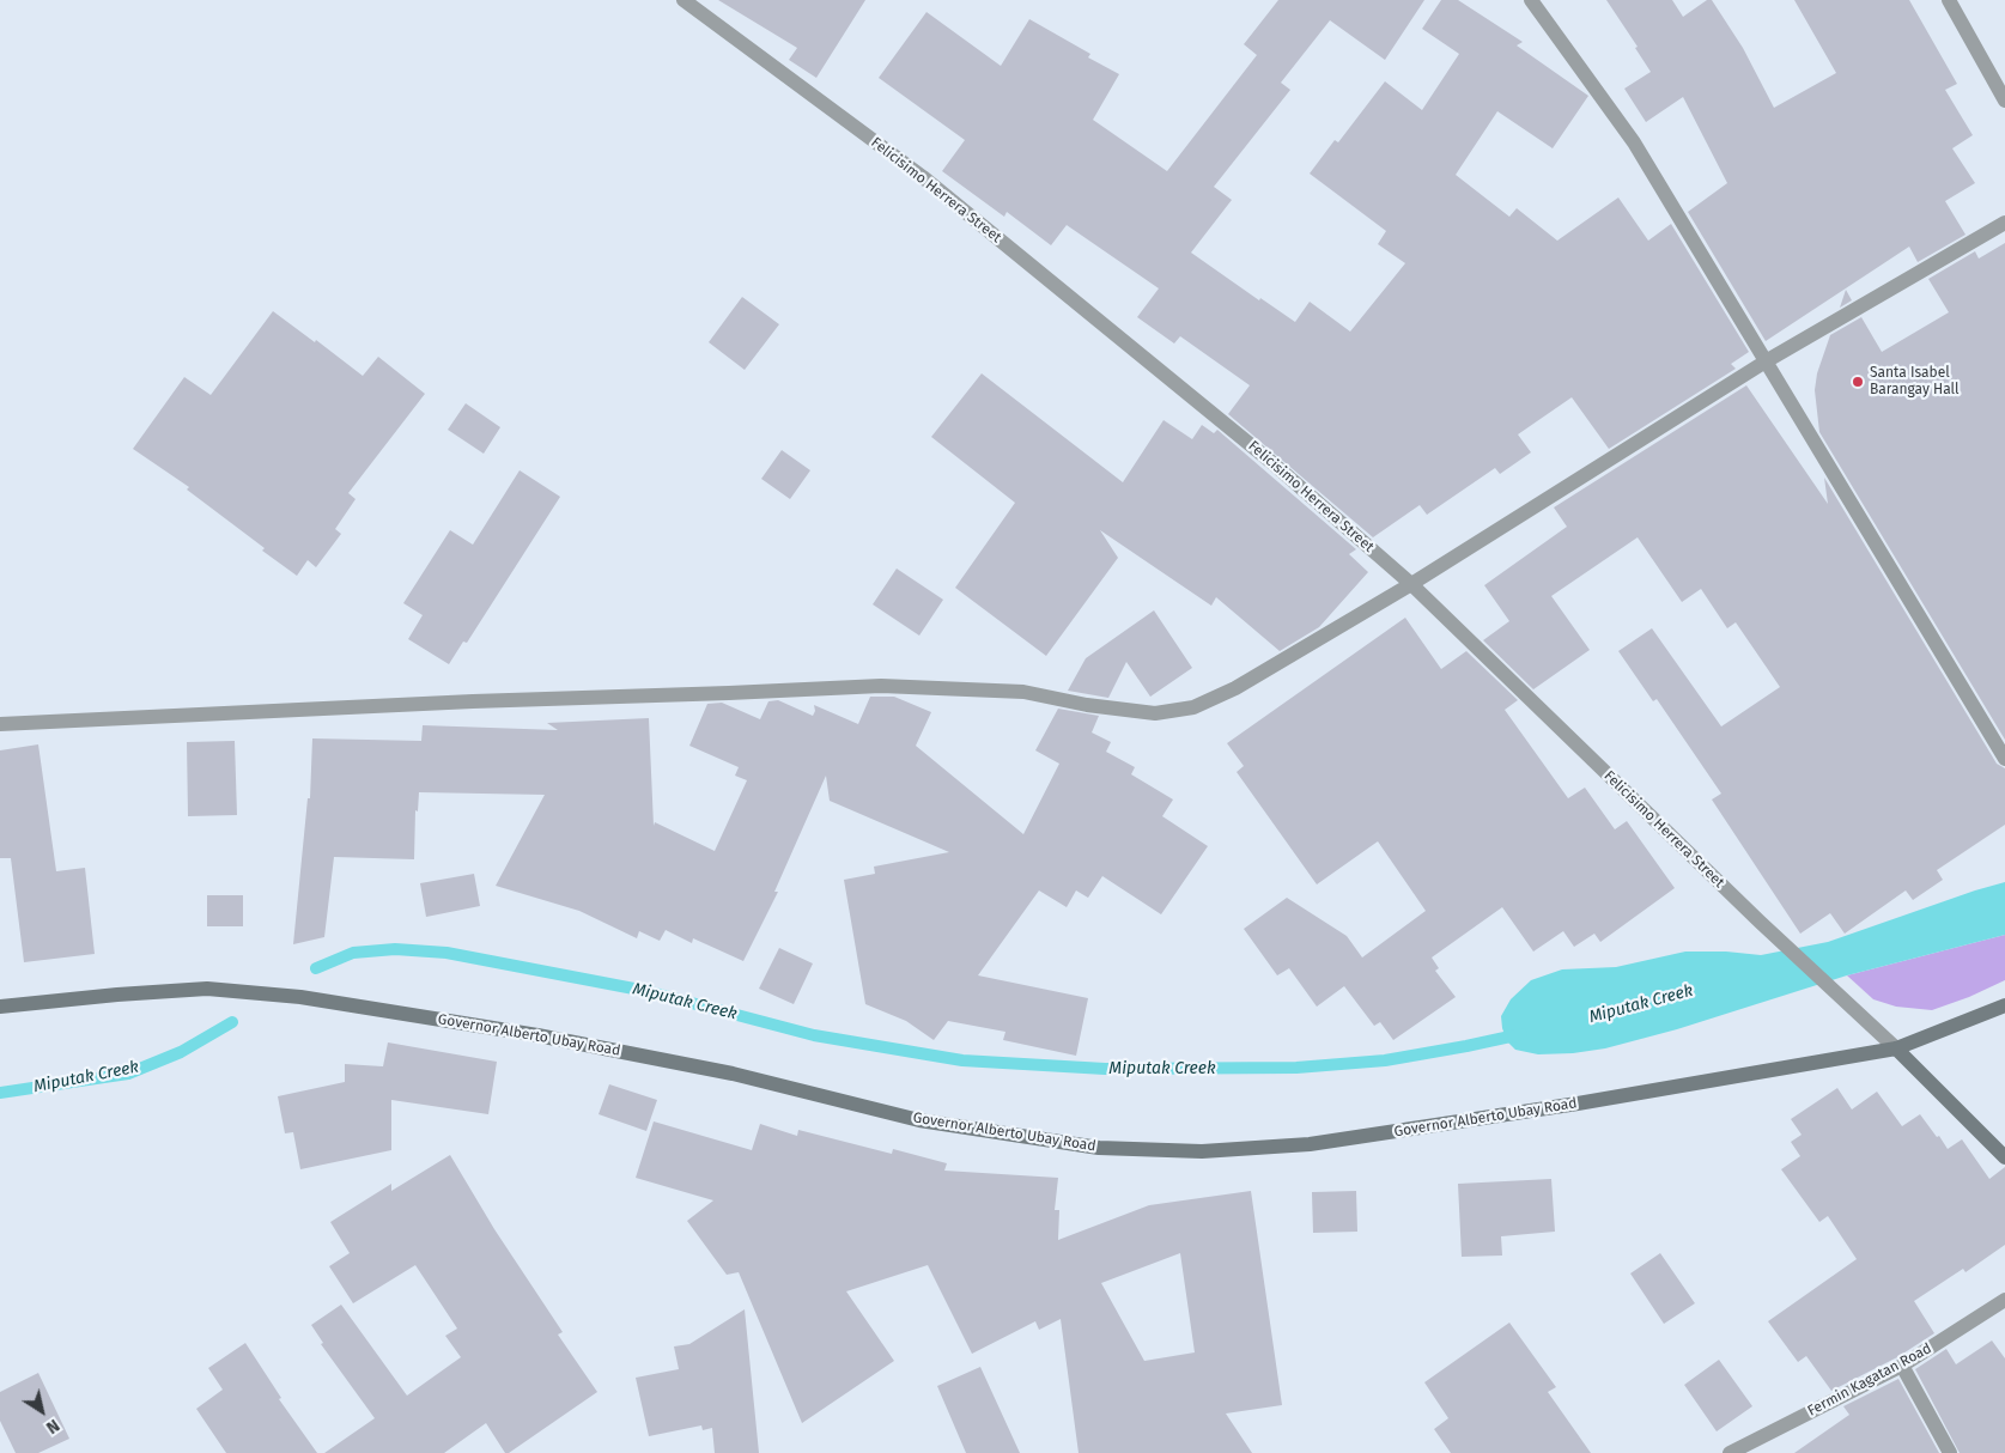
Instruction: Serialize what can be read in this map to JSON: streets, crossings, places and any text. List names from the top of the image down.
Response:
{
  "streets": {
    "main road": ["Felicisimo Herrera Street", "Governor Alberto Ubay Road"],
    "street": ["Fermin Kagatan Road"]
  },
  "crossings": [
    ["Felicisimo Herrera Street", "Governor Alberto Ubay Road"]
  ],
  "water": ["Miputak Creek"],
  "places": ["Santa Isabel Barangay Hall"],
  "north": "bottom right"
}
